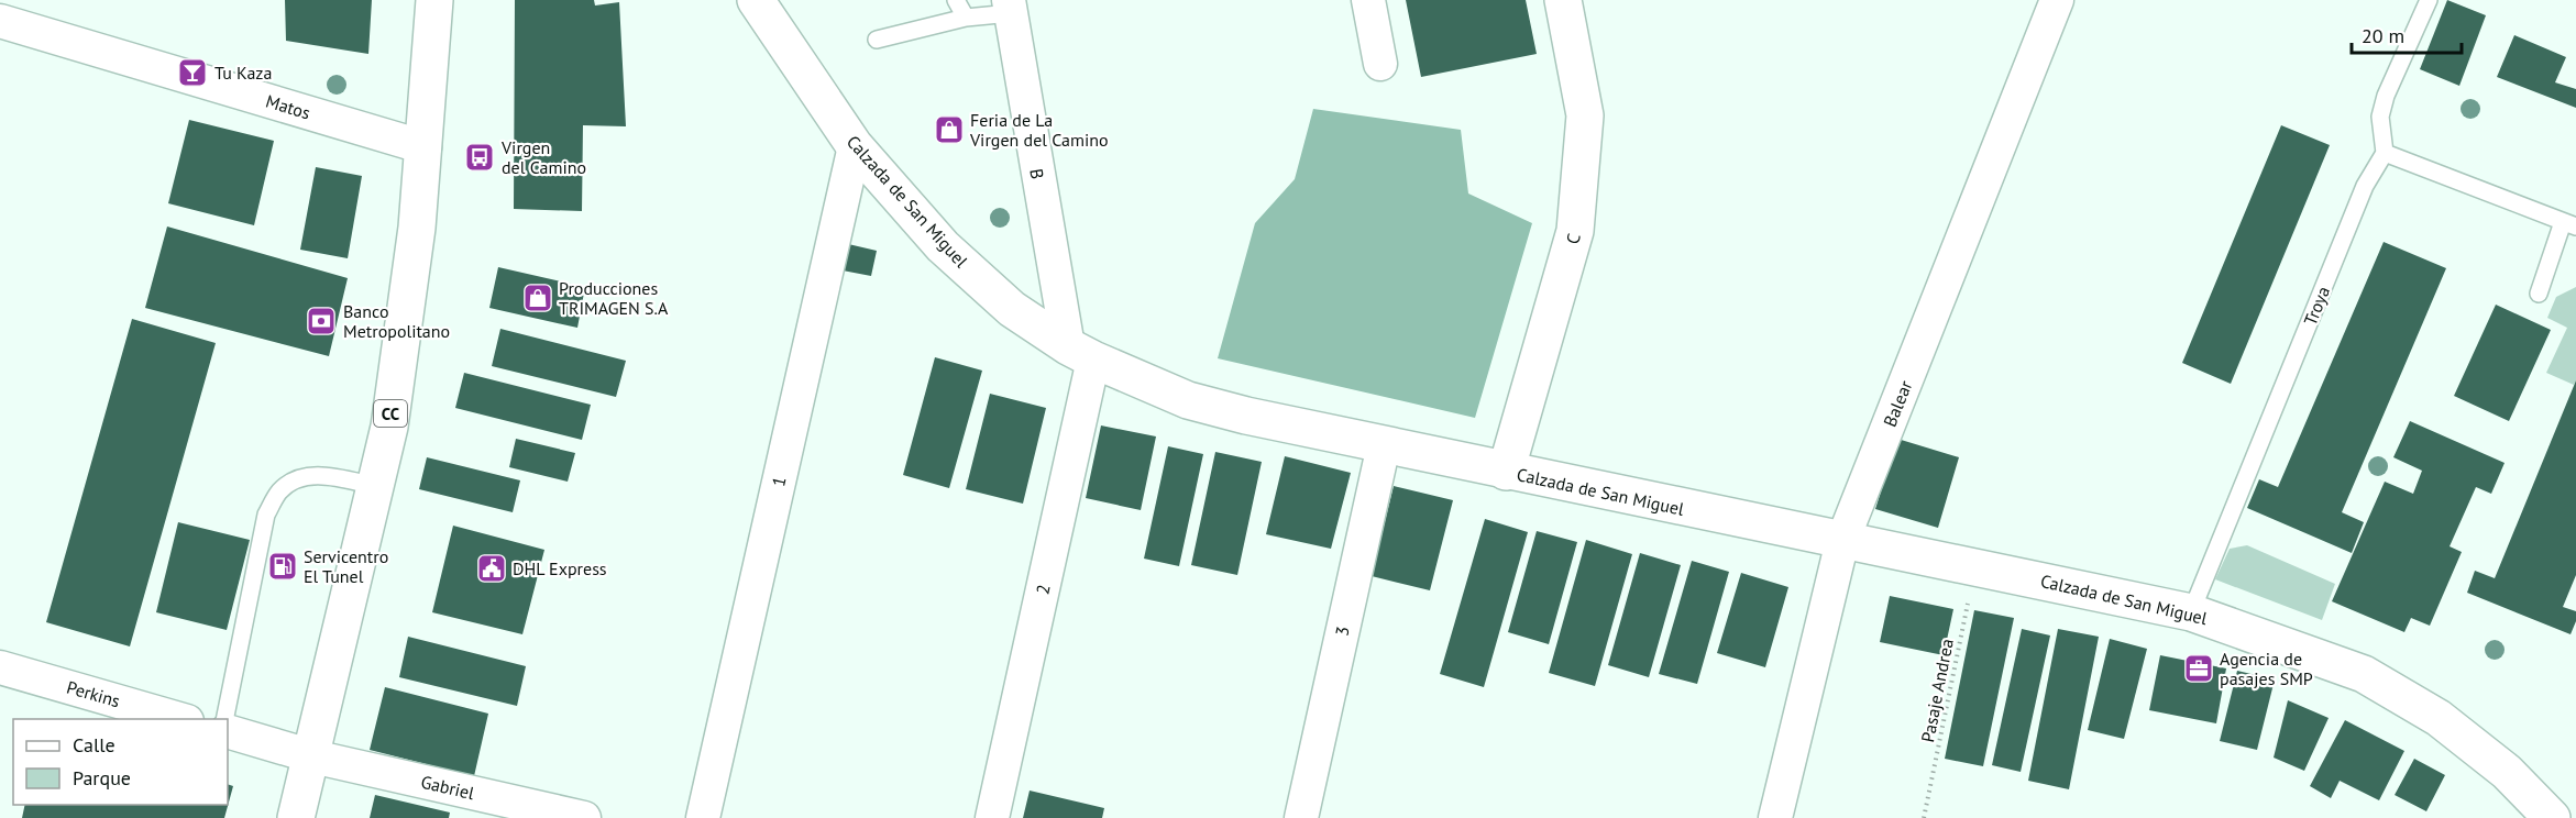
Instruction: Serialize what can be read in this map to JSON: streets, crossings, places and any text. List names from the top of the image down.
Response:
{
  "streets": {
    "main road": ["Calzada de San Miguel", "C", "CC"],
    "street": [
      "Matos",
      "B",
      "Balear",
      "1",
      "2",
      "3",
      "Perkins",
      "Gabriel"
    ],
    "lane": ["Troya"],
    "path": ["Pasaje Andrea"]
  },
  "crossings": [
    ["Matos", "CC"],
    ["B", "Calzada de San Miguel"],
    ["B", "2"],
    ["Calzada de San Miguel", "C"],
    ["Calzada de San Miguel", "Troya"],
    ["Calzada de San Miguel", "Balear"],
    ["Calzada de San Miguel", "1"],
    ["Calzada de San Miguel", "2"],
    ["Calzada de San Miguel", "3"],
    ["Calzada de San Miguel", "Pasaje Andrea"],
    ["CC", "Gabriel"]
  ],
  "places": {
    "bar": ["Tu Kaza"],
    "shop": ["Feria de La Virgen del Camino", "Producciones TRIMAGEN S.A"],
    "bus stop": ["Virgen del Camino"],
    "bank": ["Banco Metropolitano"],
    "fuel station": ["Servicentro El Tunel"],
    "public building": ["DHL Express"],
    "office": ["Agencia de pasajes SMP"]
  },
  "legend": ["Calle", "Parque"],
  "scale_bar": "20 m"
}
